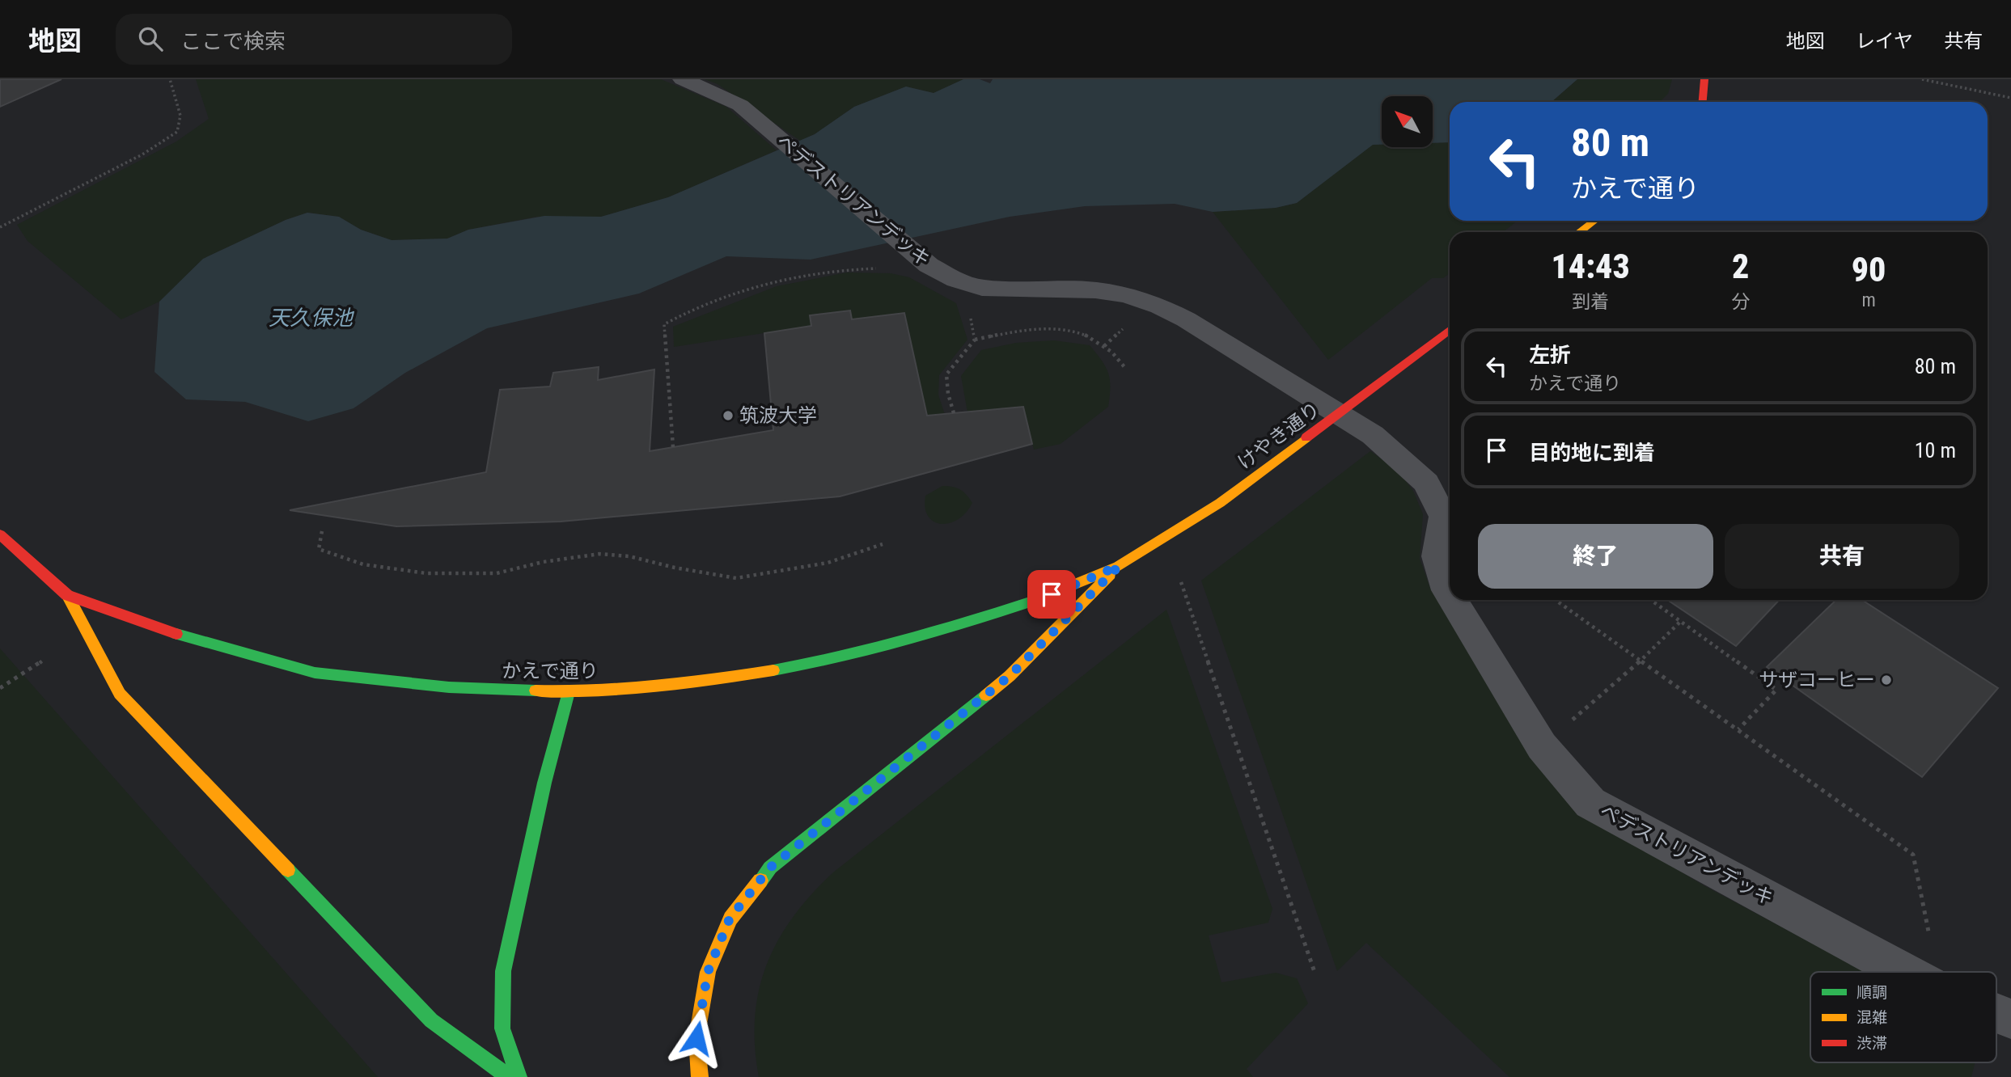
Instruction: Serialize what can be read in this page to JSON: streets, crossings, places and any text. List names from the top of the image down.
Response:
{
  "streets": {
    "street": ["ペデストリアンデッキ", "けやき通り", "かえで通り"]
  },
  "crossings": [
    ["ペデストリアンデッキ", "けやき通り"],
    ["けやき通り", "かえで通り"]
  ],
  "water": ["天久保池"],
  "places": ["筑波大学", "サザコーヒー"],
  "legend": ["順調", "混雑", "渋滞"],
  "north": "top left",
  "page": {
    "header": "地図",
    "search": "ここで検索",
    "nav": ["地図", "レイヤ", "共有"],
    "turn": ["80 m", "かえで通り"],
    "eta": [
      "14:43",
      "到着",
      "2",
      "分",
      "90",
      "m"
    ],
    "list": [
      {
        "name": "左折",
        "note": "かえで通り",
        "value": "80 m"
      },
      {
        "name": "目的地に到着",
        "value": "10 m"
      }
    ],
    "buttons": ["終了", "共有"]
  }
}
